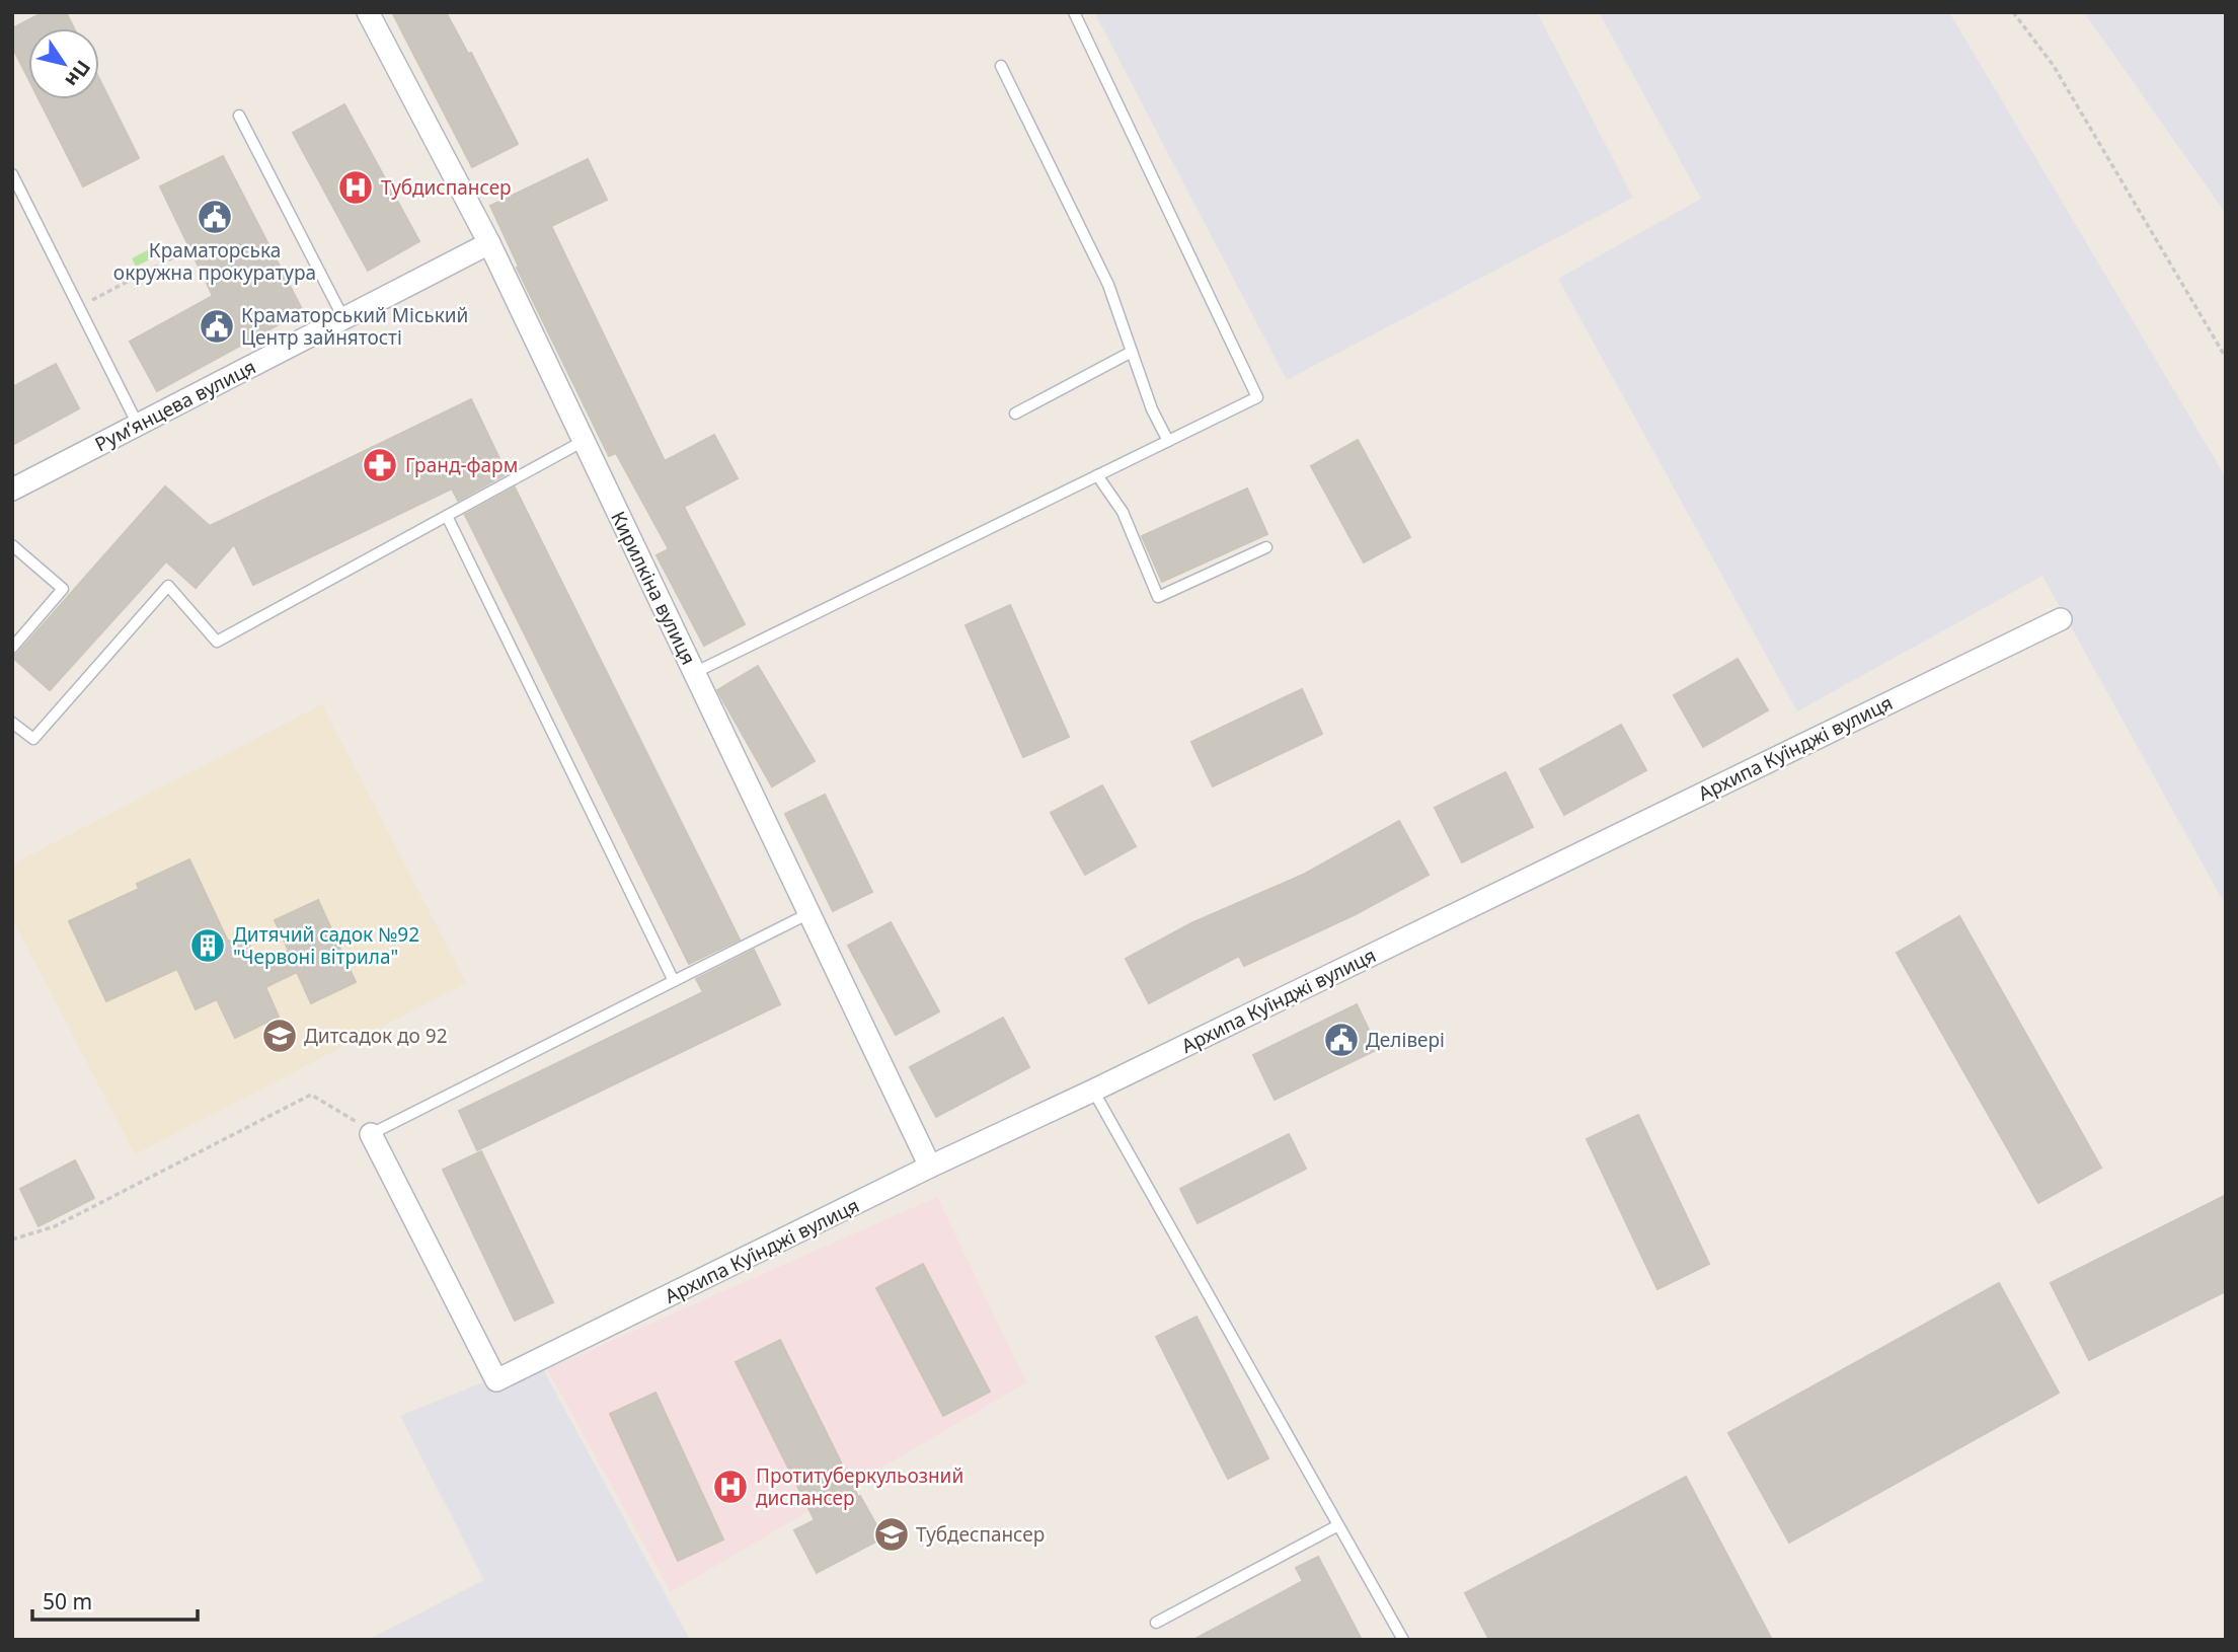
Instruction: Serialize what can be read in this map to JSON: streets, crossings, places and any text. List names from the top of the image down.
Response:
{
  "streets": {
    "street": ["Рум’янцева вулиця", "Кирилкіна вулиця", "Архипа Куїнджі вулиця"]
  },
  "crossings": [
    ["Рум’янцева вулиця", "Кирилкіна вулиця"],
    ["Кирилкіна вулиця", "Архипа Куїнджі вулиця"]
  ],
  "places": {
    "hospital": ["Тубдиспансер", "Протитуберкульозний диспансер"],
    "public building": ["Краматорська окружна прокуратура", "Краматорський Міський Центр зайнятості", "Делівері"],
    "pharmacy": ["Гранд-фарм"],
    "building": ["Дитячий садок №92 \"Червонi вiтрила\""],
    "school or university": ["Дитсадок до 92", "Тубдеспансер"]
  },
  "scale_bar": "50 m",
  "north": "bottom right"
}
